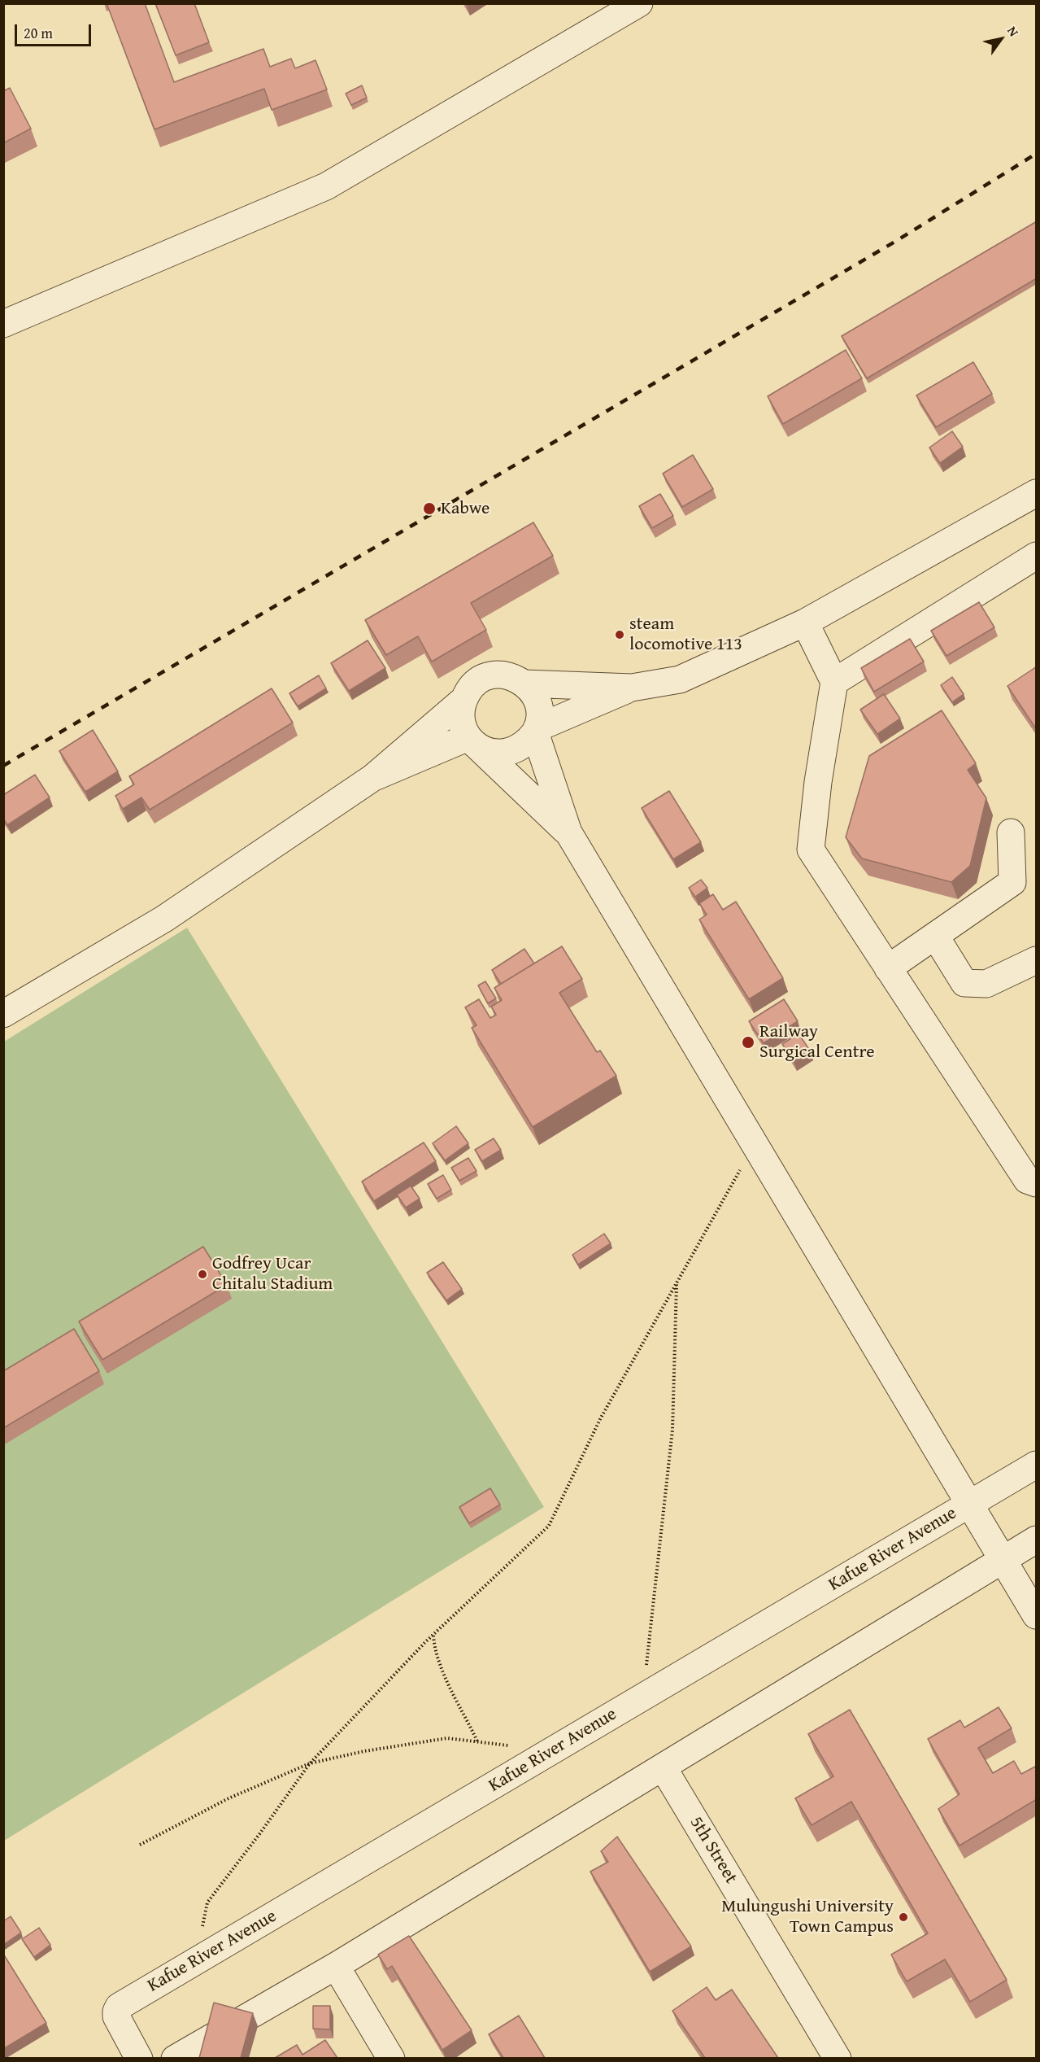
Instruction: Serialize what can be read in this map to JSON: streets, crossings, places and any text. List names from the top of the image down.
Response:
{
  "streets": {
    "street": ["Kafue River Avenue", "5th Street"]
  },
  "places": [
    "Kabwe",
    "steam locomotive 113",
    "Railway Surgical Centre",
    "Godfrey Ucar Chitalu Stadium",
    "Mulungushi University Town Campus"
  ],
  "scale_bar": "20 m",
  "north": "top right"
}
